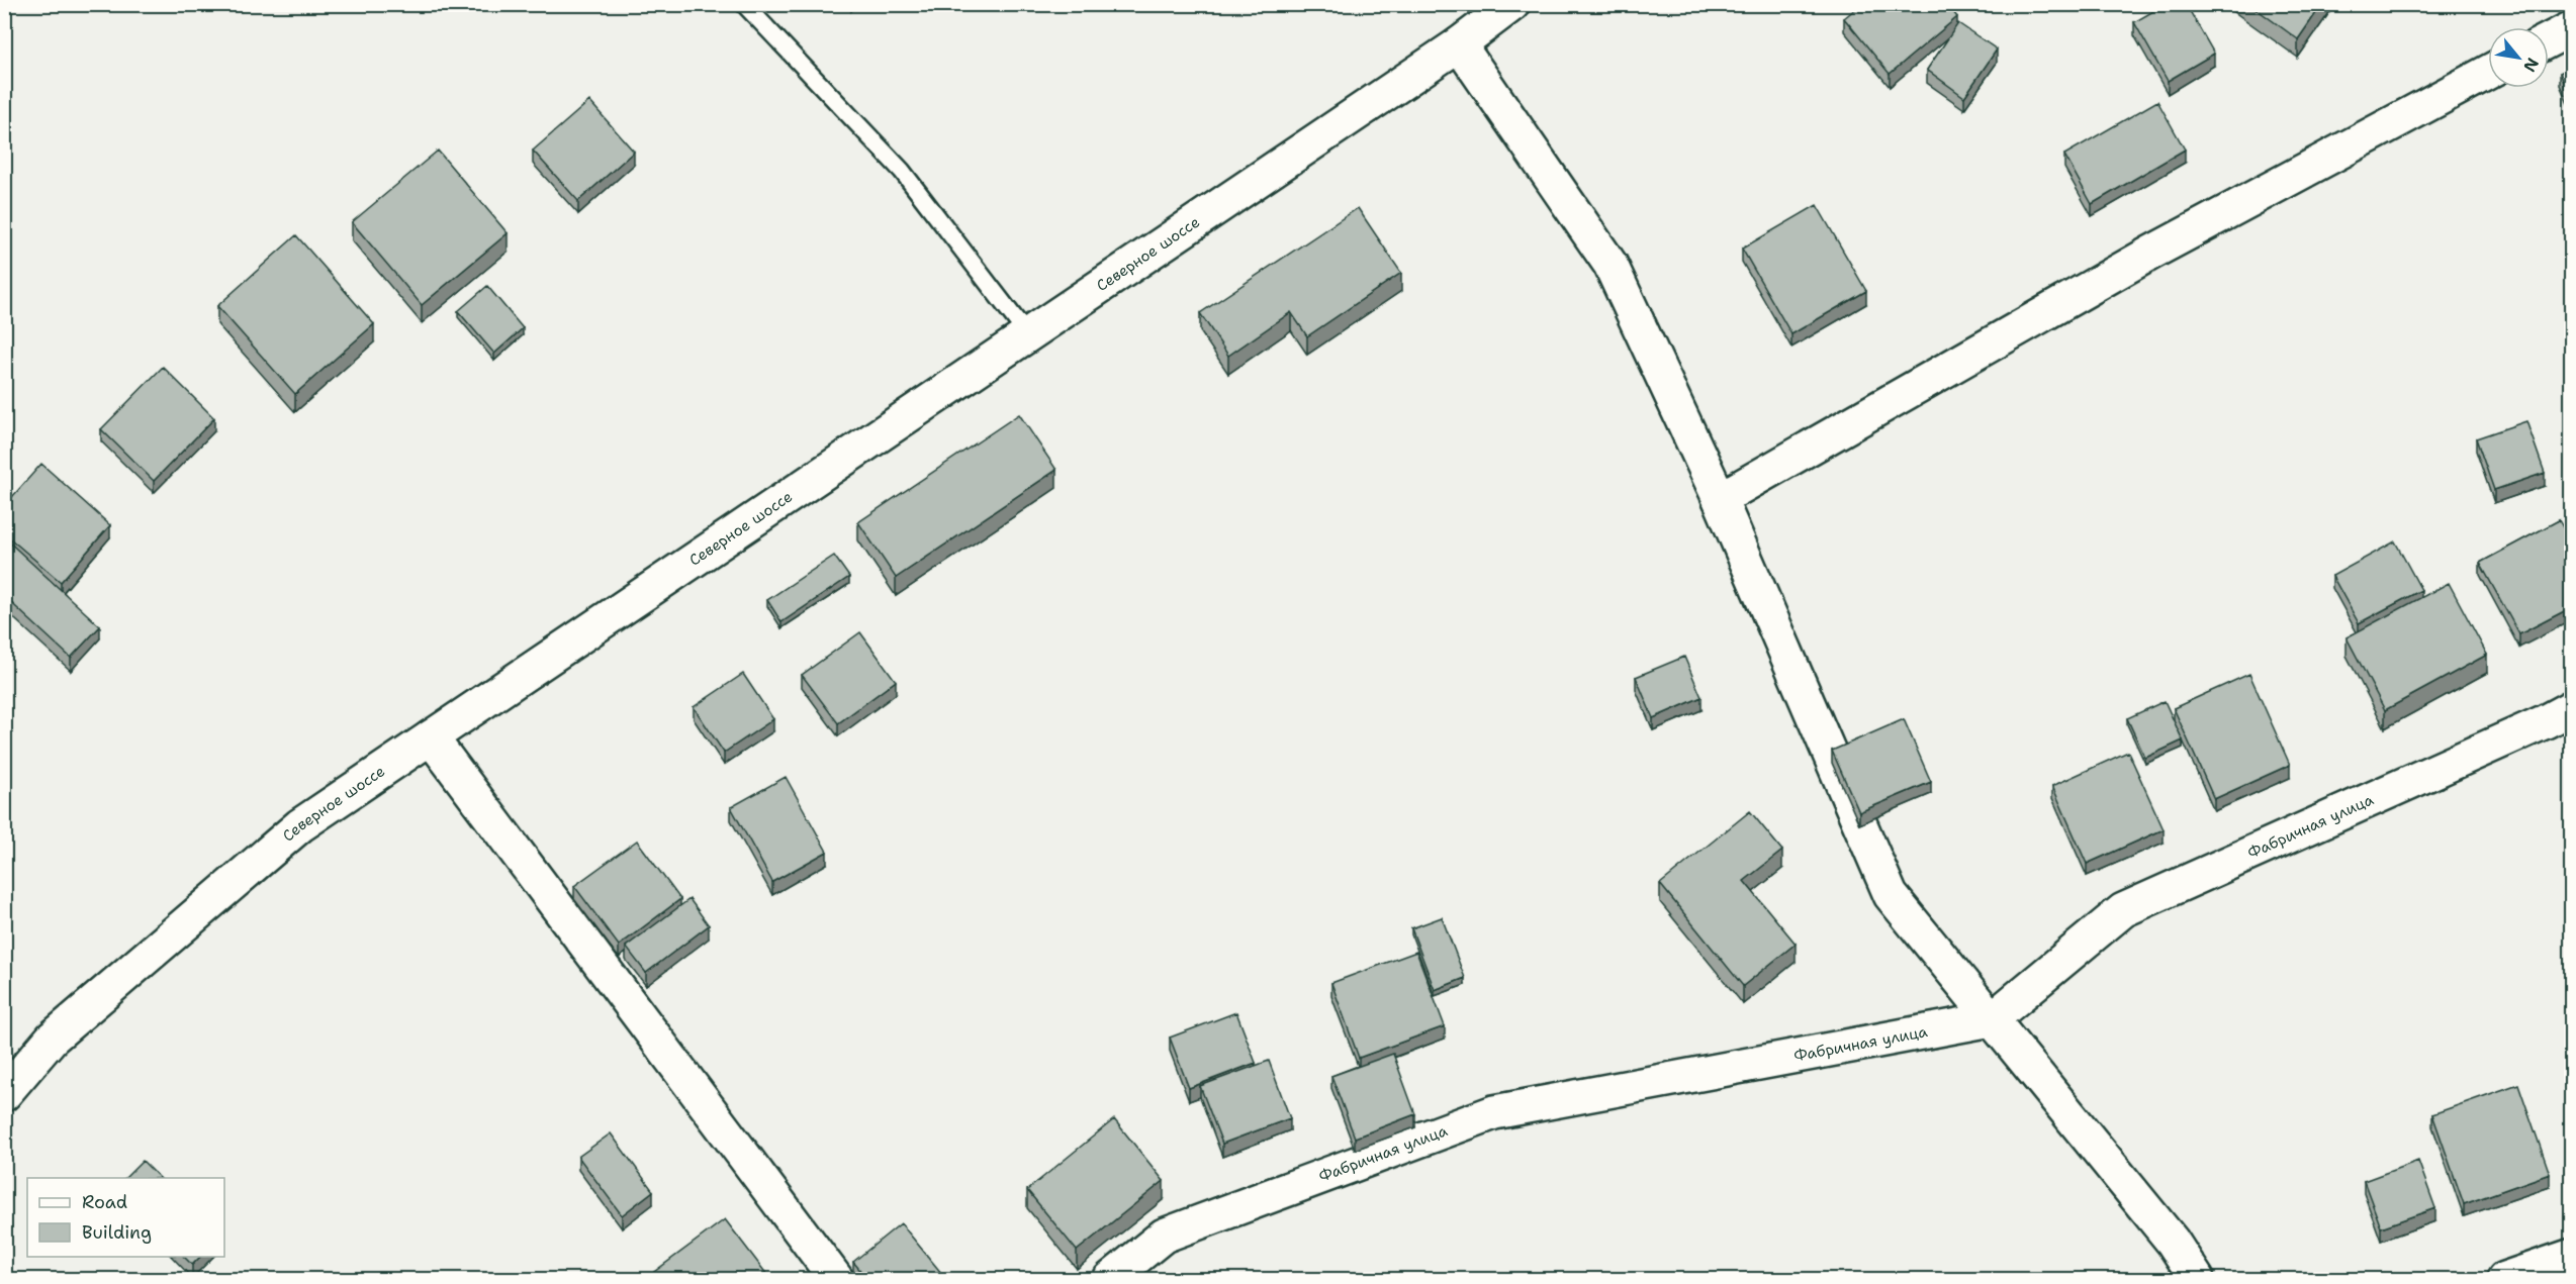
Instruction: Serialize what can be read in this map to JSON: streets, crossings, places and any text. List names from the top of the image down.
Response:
{
  "streets": {
    "street": ["Северное шоссе", "Фабричная улица"]
  },
  "legend": ["Road", "Building"],
  "north": "bottom right"
}
